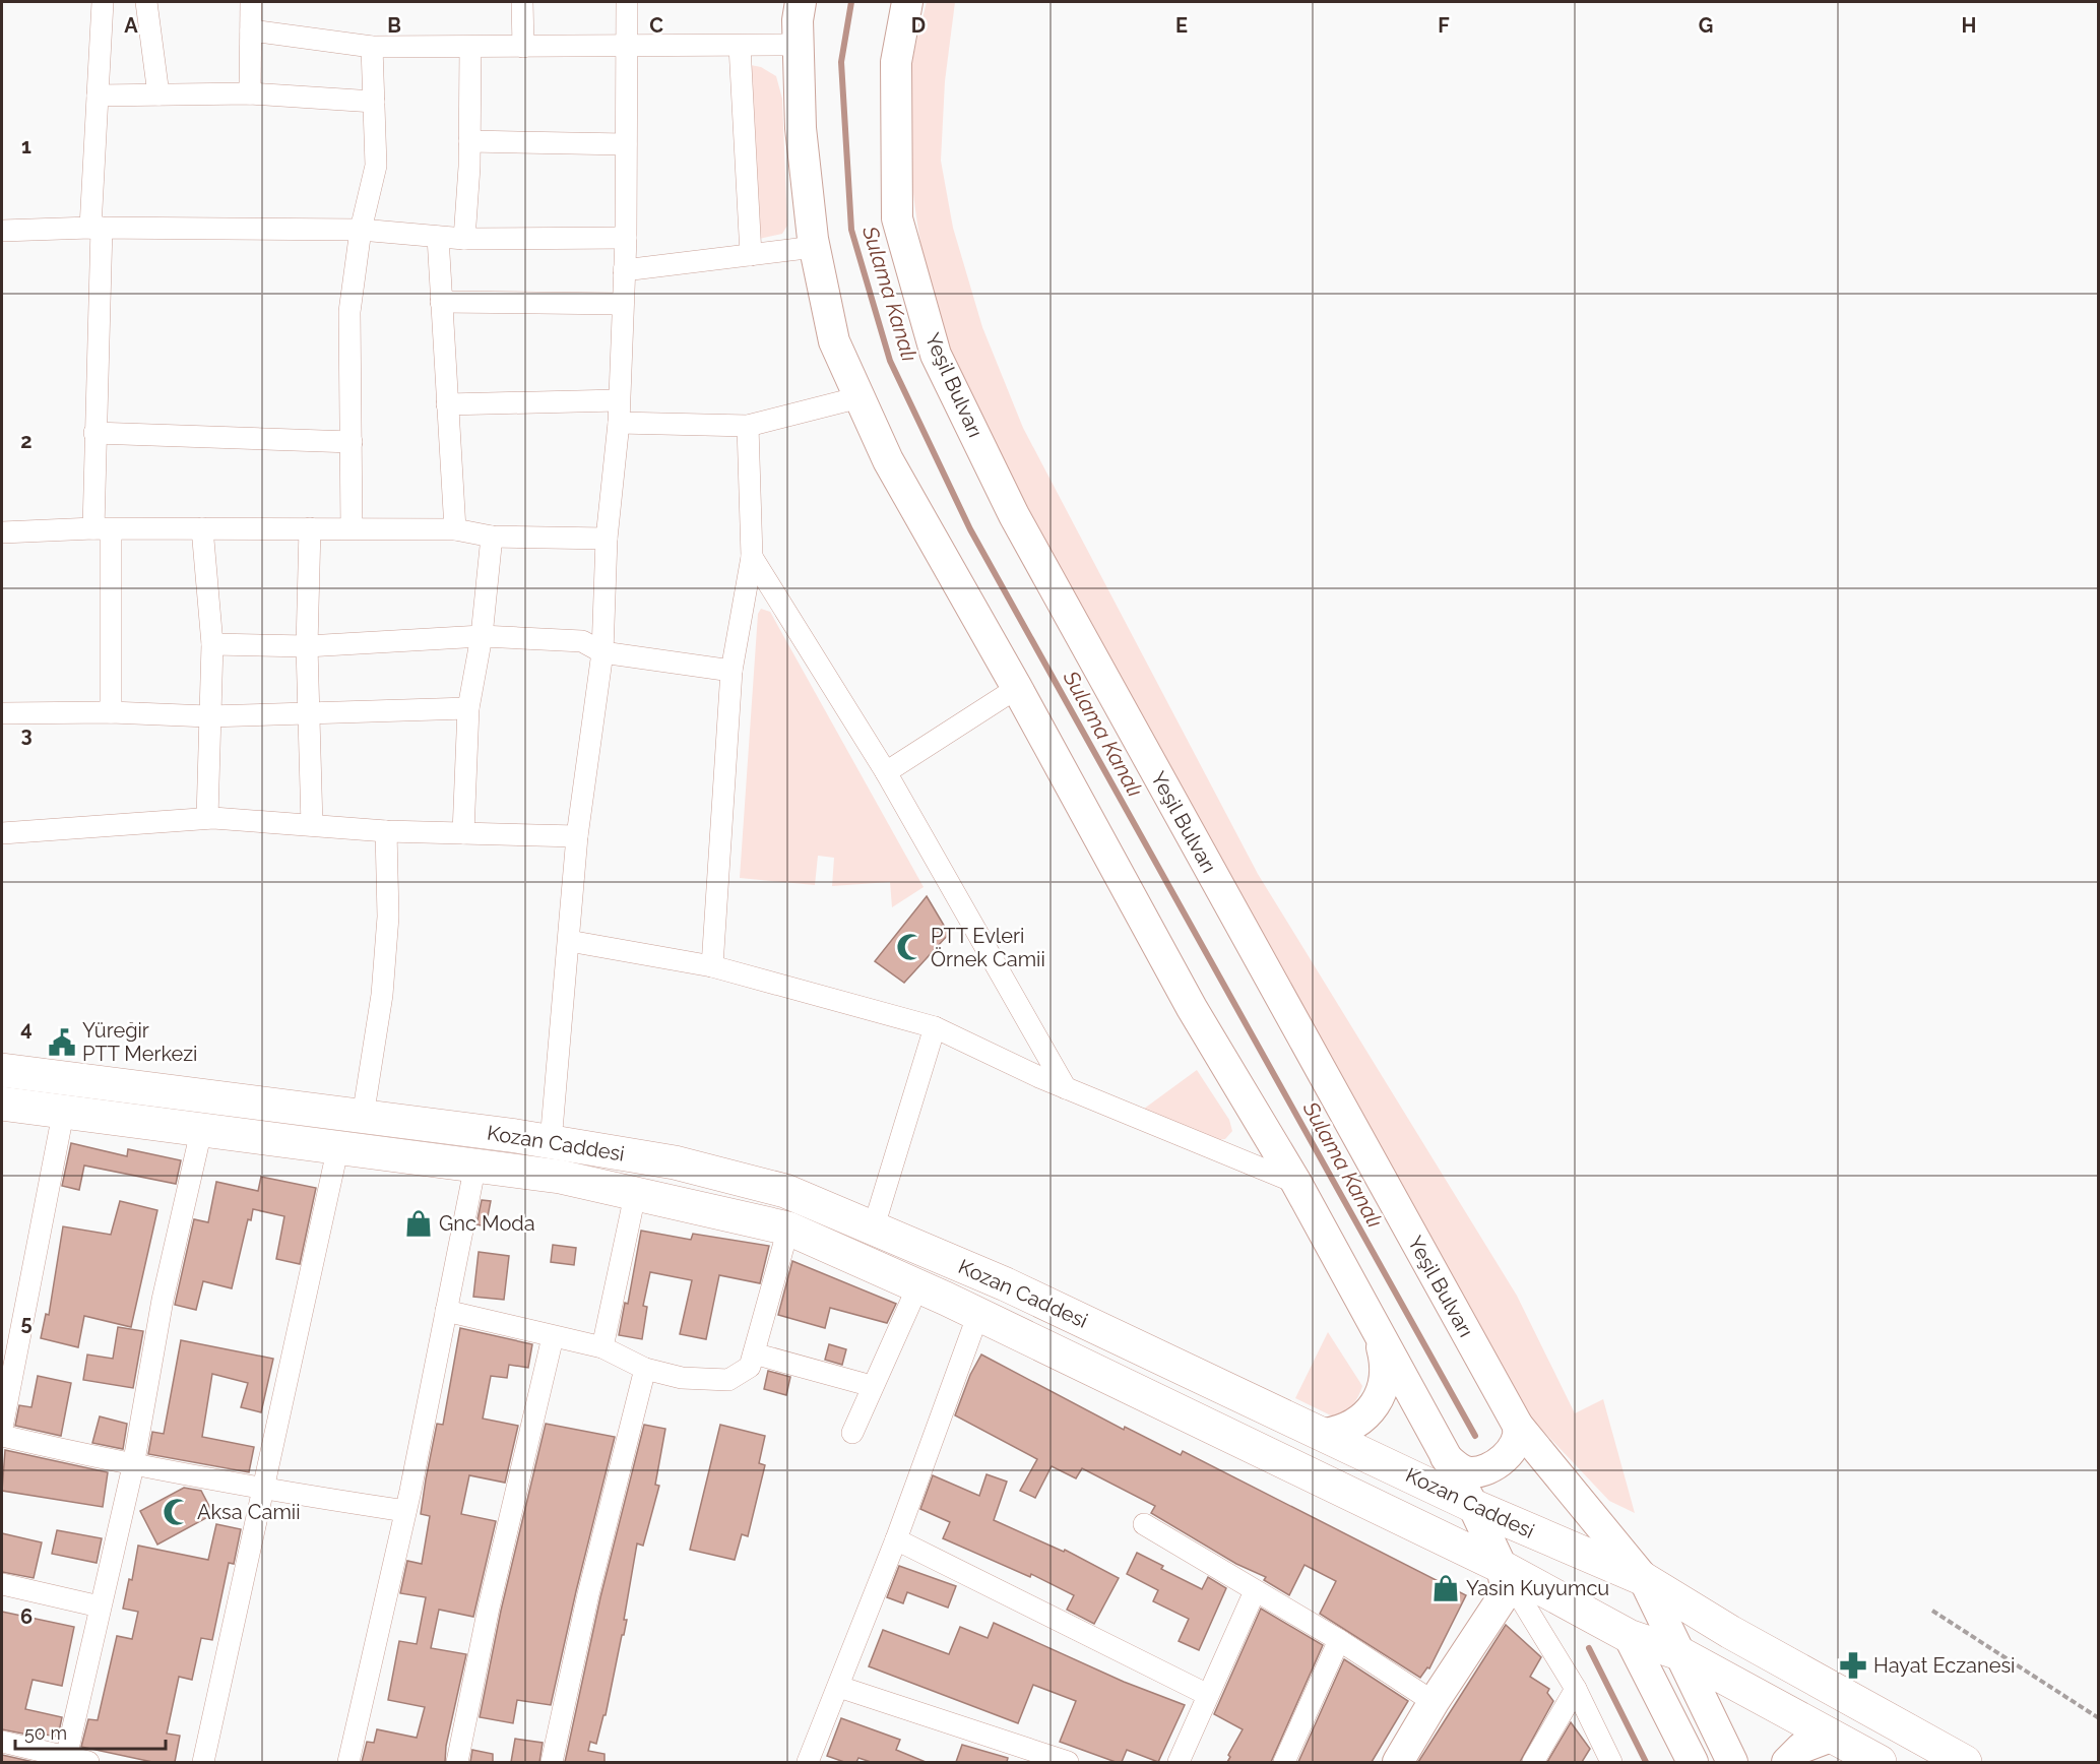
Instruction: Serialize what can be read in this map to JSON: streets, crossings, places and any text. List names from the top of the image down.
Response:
{
  "streets": {
    "highway": ["Kozan Caddesi"],
    "main road": ["Yeşil Bulvarı"]
  },
  "crossings": [
    ["Yeşil Bulvarı", "Kozan Caddesi"]
  ],
  "water": ["Sulama Kanalı"],
  "places": {
    "mosque": ["PTT Evleri Örnek Camii", "Aksa Camii"],
    "public building": ["Yüreğir PTT Merkezi"],
    "shop": ["Gnc Moda", "Yasin Kuyumcu"],
    "pharmacy": ["Hayat Eczanesi"]
  },
  "scale_bar": "50 m",
  "grid": {
    "columns": [
      "A",
      "B",
      "C",
      "D",
      "E",
      "F",
      "G",
      "H"
    ],
    "rows": [
      "1",
      "2",
      "3",
      "4",
      "5",
      "6"
    ]
  }
}
